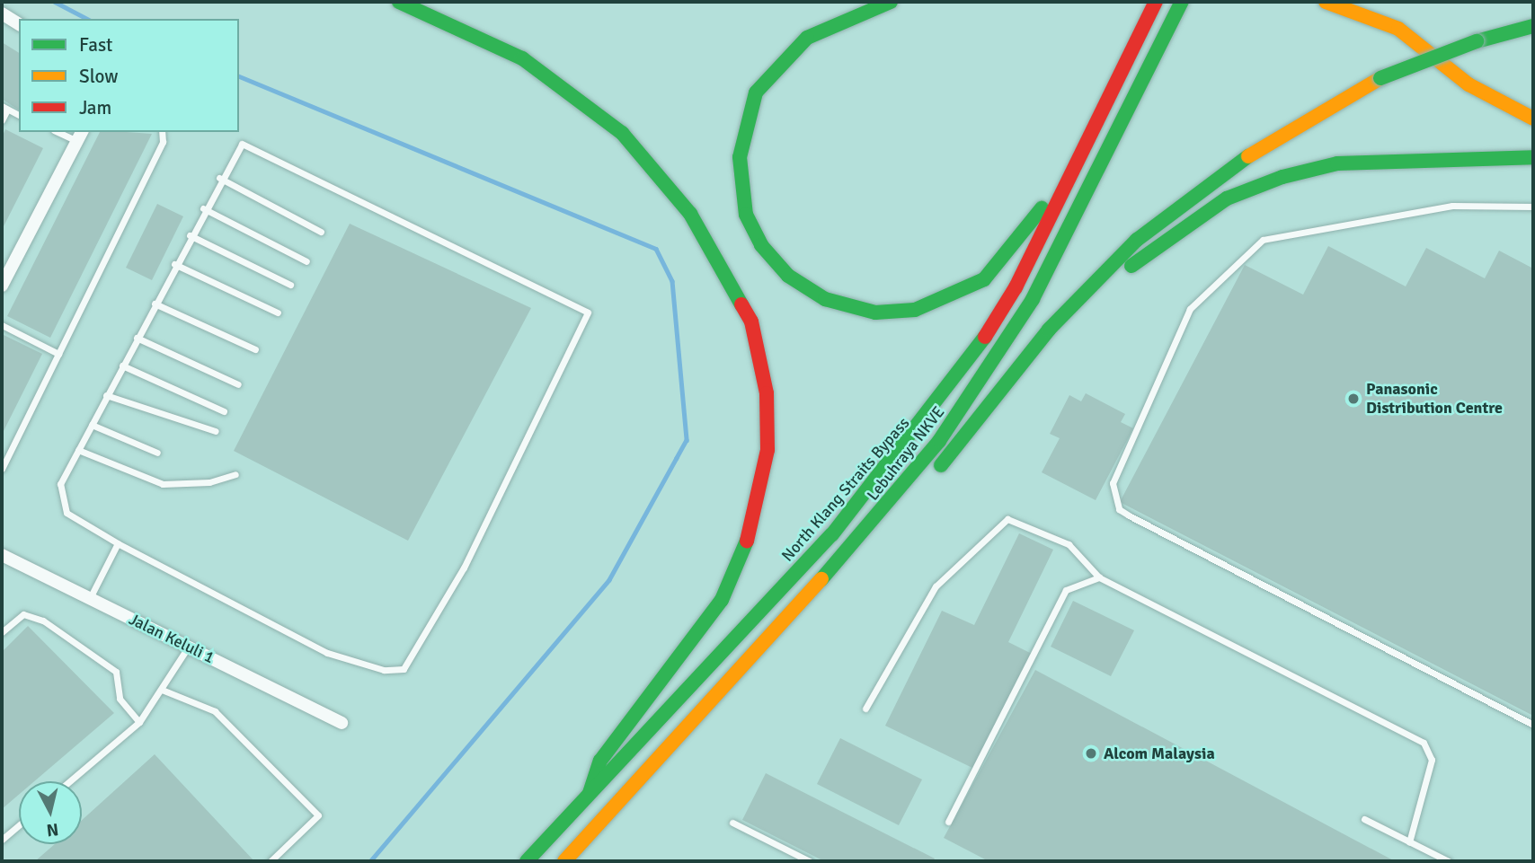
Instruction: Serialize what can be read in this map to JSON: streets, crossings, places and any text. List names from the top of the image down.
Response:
{
  "streets": {
    "highway": ["Lebuhraya NKVE", "North Klang Straits Bypass"],
    "street": ["Jalan Keluli 1"]
  },
  "places": ["Panasonic Distribution Centre", "Alcom Malaysia"],
  "legend": ["Fast", "Slow", "Jam"],
  "north": "bottom"
}
